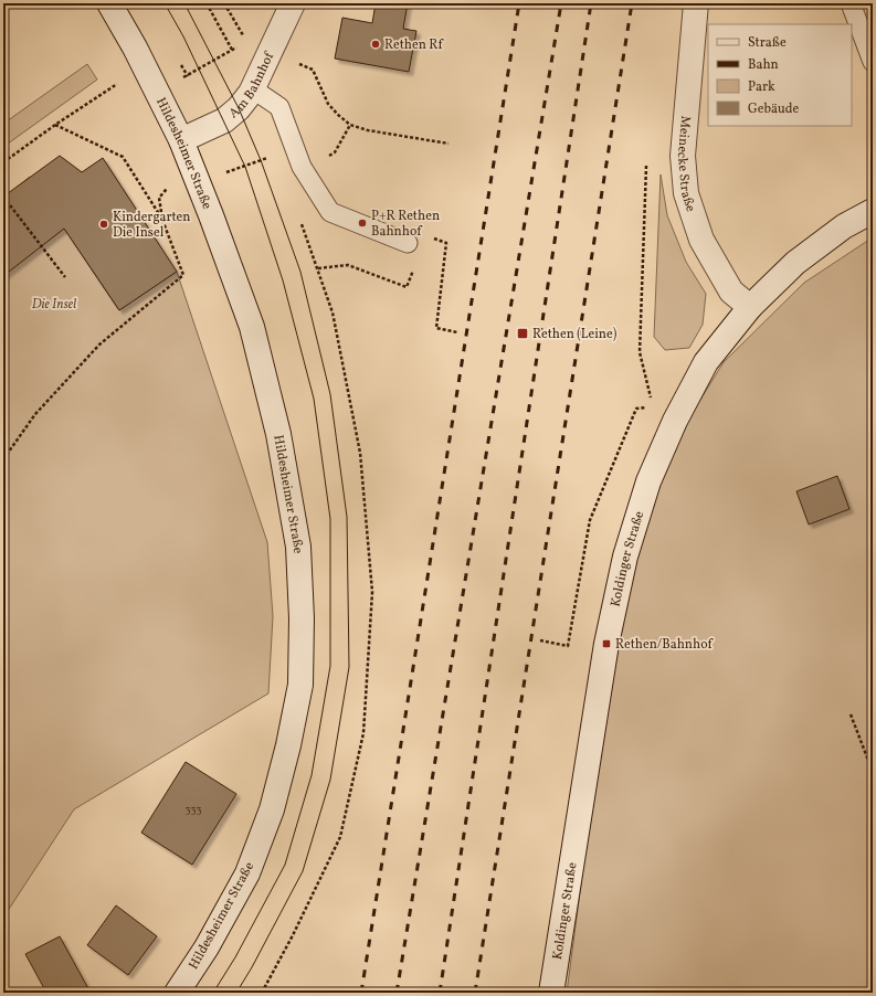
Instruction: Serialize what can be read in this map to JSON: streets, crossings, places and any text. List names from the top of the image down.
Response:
{
  "streets": {
    "street": [
      "Am Bahnhof",
      "Hildesheimer Straße",
      "Meinecke Straße",
      "Koldinger Straße"
    ]
  },
  "crossings": [
    ["Am Bahnhof", "Hildesheimer Straße"],
    ["Meinecke Straße", "Koldinger Straße"]
  ],
  "parks": ["Die Insel"],
  "places": {
    "other": ["Rethen Rf", "P+R Rethen Bahnhof", "Kindergarten Die Insel"],
    "transit": ["Rethen (Leine)", "Rethen/Bahnhof"]
  },
  "house_numbers": ["333"],
  "legend": [
    "Straße",
    "Bahn",
    "Park",
    "Gebäude"
  ]
}
